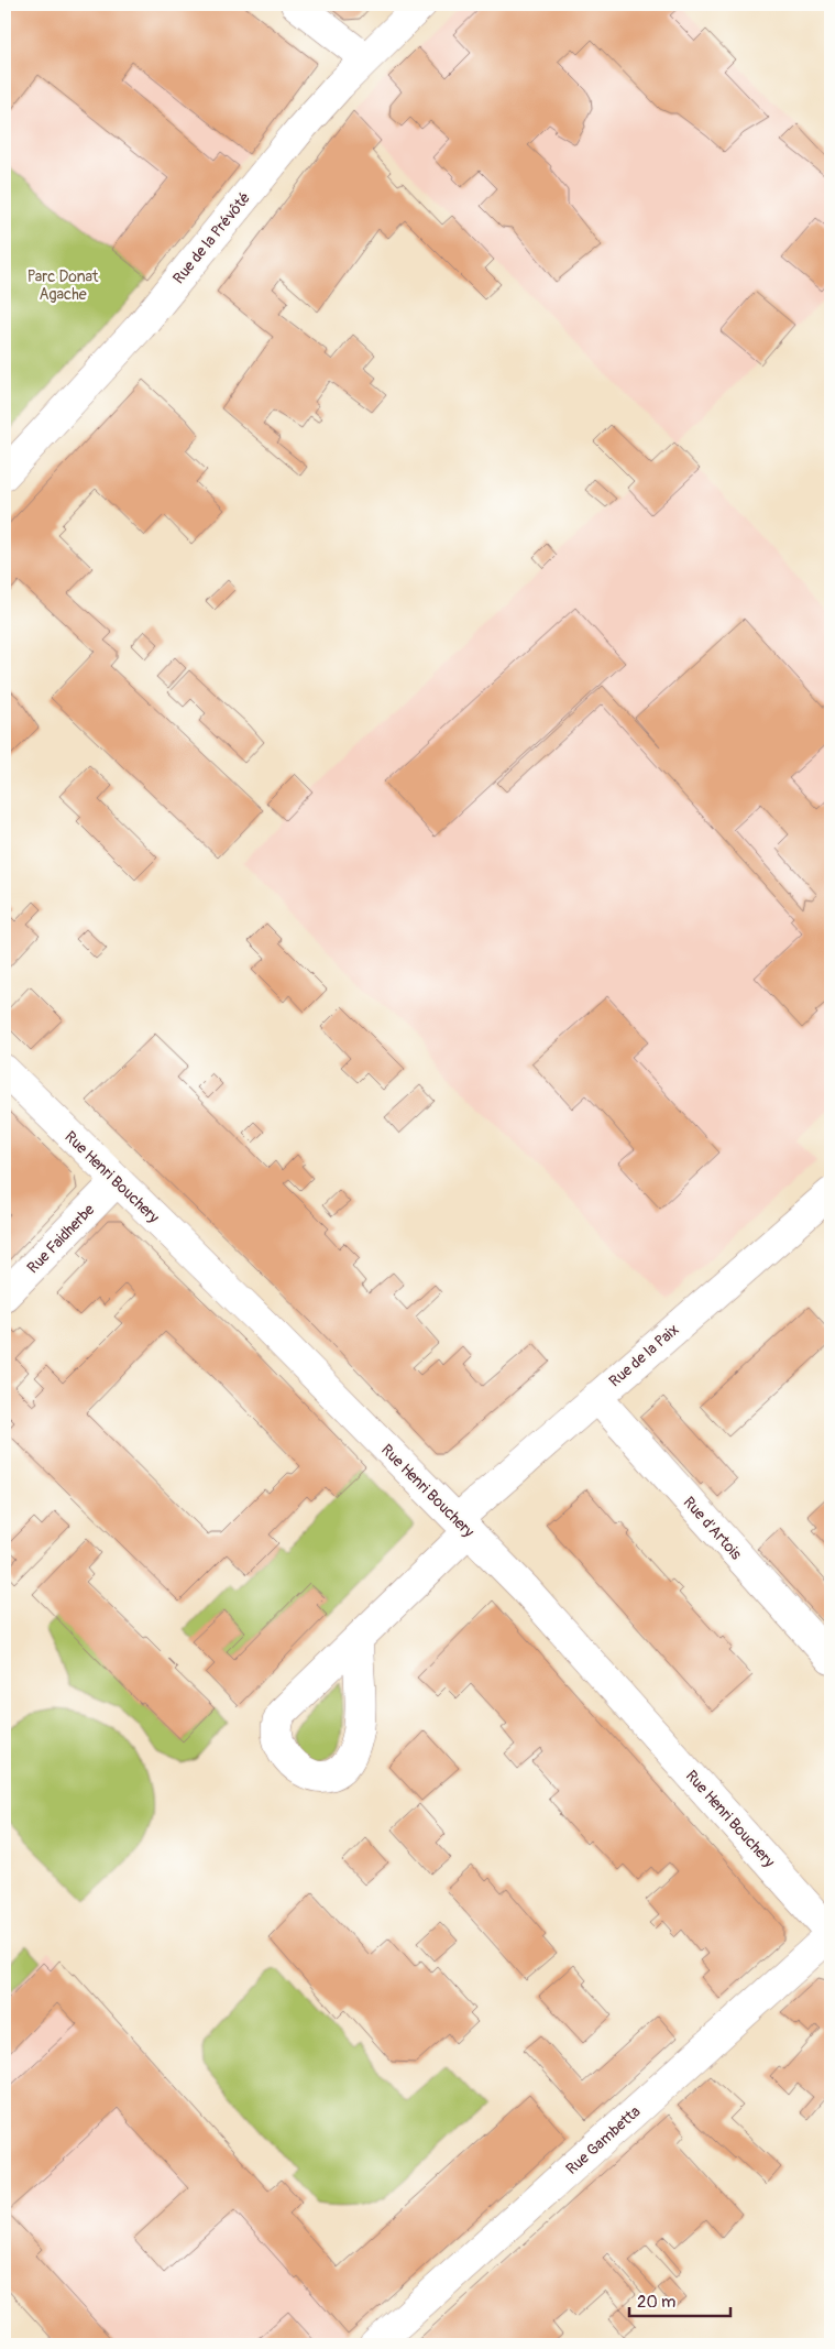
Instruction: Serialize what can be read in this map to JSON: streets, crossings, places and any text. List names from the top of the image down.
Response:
{
  "streets": {
    "street": [
      "Rue de la Prévôté",
      "Rue Henri Bouchery",
      "Rue Faidherbe",
      "Rue de la Paix",
      "Rue d'Artois",
      "Rue Gambetta"
    ]
  },
  "crossings": [
    ["Rue Henri Bouchery", "Rue Faidherbe"],
    ["Rue Henri Bouchery", "Rue de la Paix"],
    ["Rue Henri Bouchery", "Rue Gambetta"],
    ["Rue de la Paix", "Rue d'Artois"]
  ],
  "parks": ["Parc Donat Agache"],
  "scale_bar": "20 m"
}
